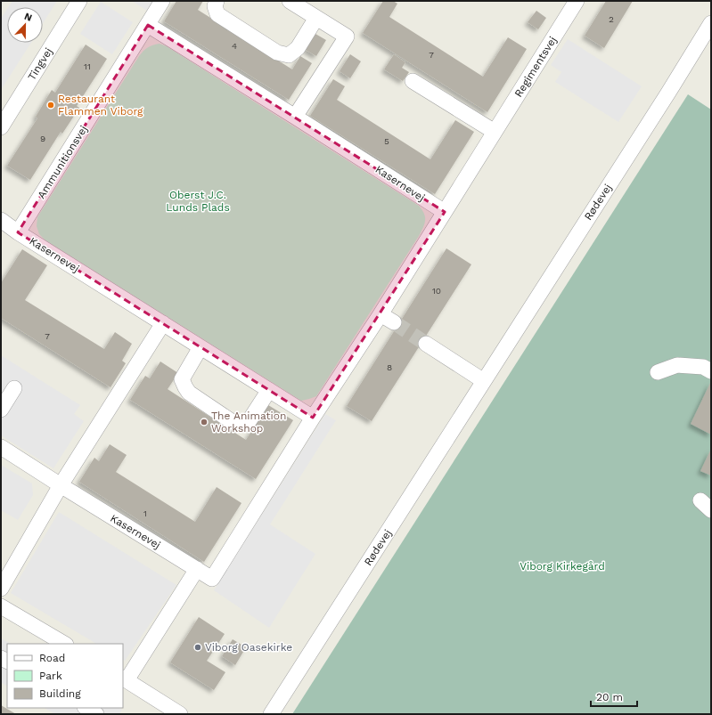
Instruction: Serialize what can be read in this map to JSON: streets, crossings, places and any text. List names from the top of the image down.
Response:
{
  "streets": {
    "street": [
      "Tingvej",
      "Regimentsvej",
      "Ammunitionsvej",
      "Kasernevej",
      "Rødevej"
    ]
  },
  "crossings": [
    ["Regimentsvej", "Kasernevej"],
    ["Ammunitionsvej", "Kasernevej"]
  ],
  "parks": ["Oberst J.C. Lunds Plads", "Viborg Kirkegård"],
  "places": ["Restaurant Flammen Viborg", "The Animation Workshop", "Viborg Oasekirke"],
  "house_numbers": [
    "2",
    "4",
    "7",
    "11",
    "9",
    "5",
    "10",
    "7",
    "8",
    "1"
  ],
  "legend": ["Road", "Park", "Building"],
  "scale_bar": "20 m",
  "north": "top"
}
